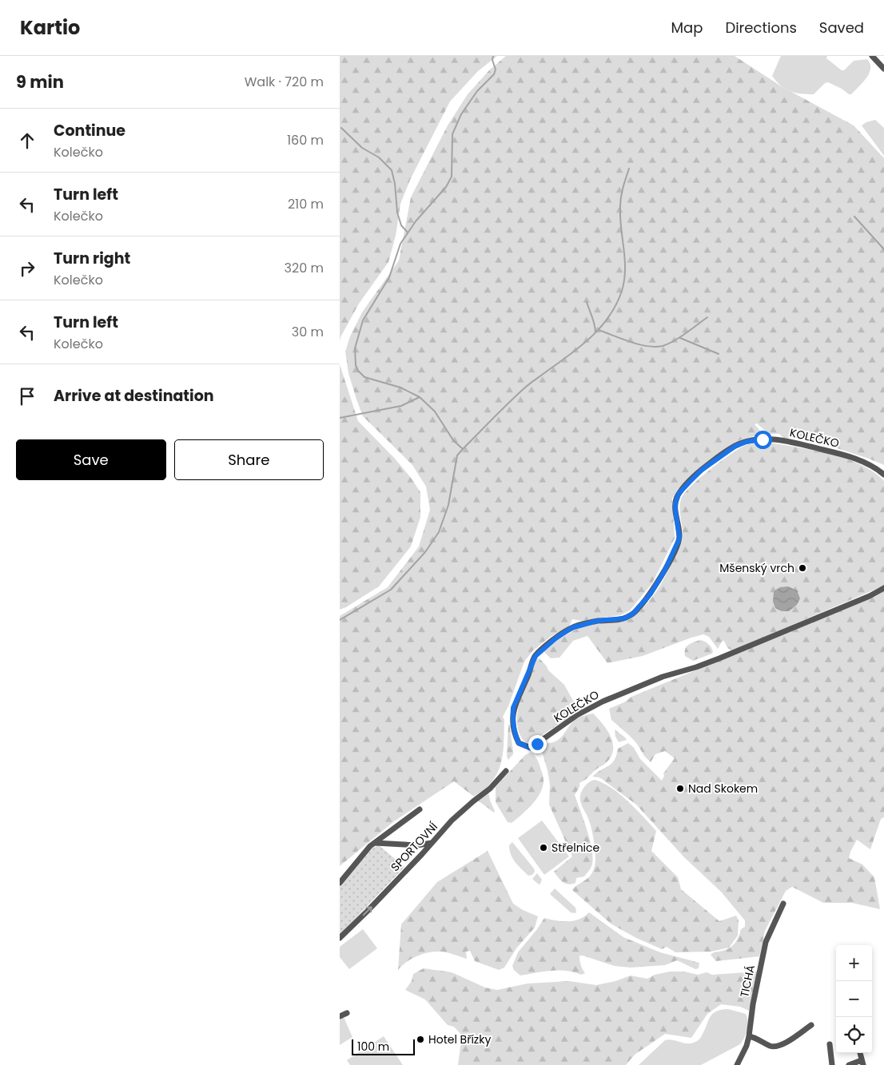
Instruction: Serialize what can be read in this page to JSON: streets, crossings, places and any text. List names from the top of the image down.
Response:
{
  "streets": {
    "street": ["KOLEČKO", "SPORTOVNÍ", "TICHÁ"]
  },
  "places": [
    "Mšenský vrch",
    "Nad Skokem",
    "Střelnice",
    "Hotel Břízky"
  ],
  "scale_bar": "100 m",
  "page": {
    "header": "Kartio",
    "nav": ["Map", "Directions", "Saved"],
    "heading": ["9 min", "Walk · 720 m"],
    "list": [
      ["Continue", "Kolečko", "160 m"],
      ["Turn left", "Kolečko", "210 m"],
      ["Turn right", "Kolečko", "320 m"],
      ["Turn left", "Kolečko", "30 m"],
      "Arrive at destination"
    ],
    "buttons": ["Save", "Share"],
    "map_buttons": ["+", "−"],
    "scale": "100 m"
  }
}
